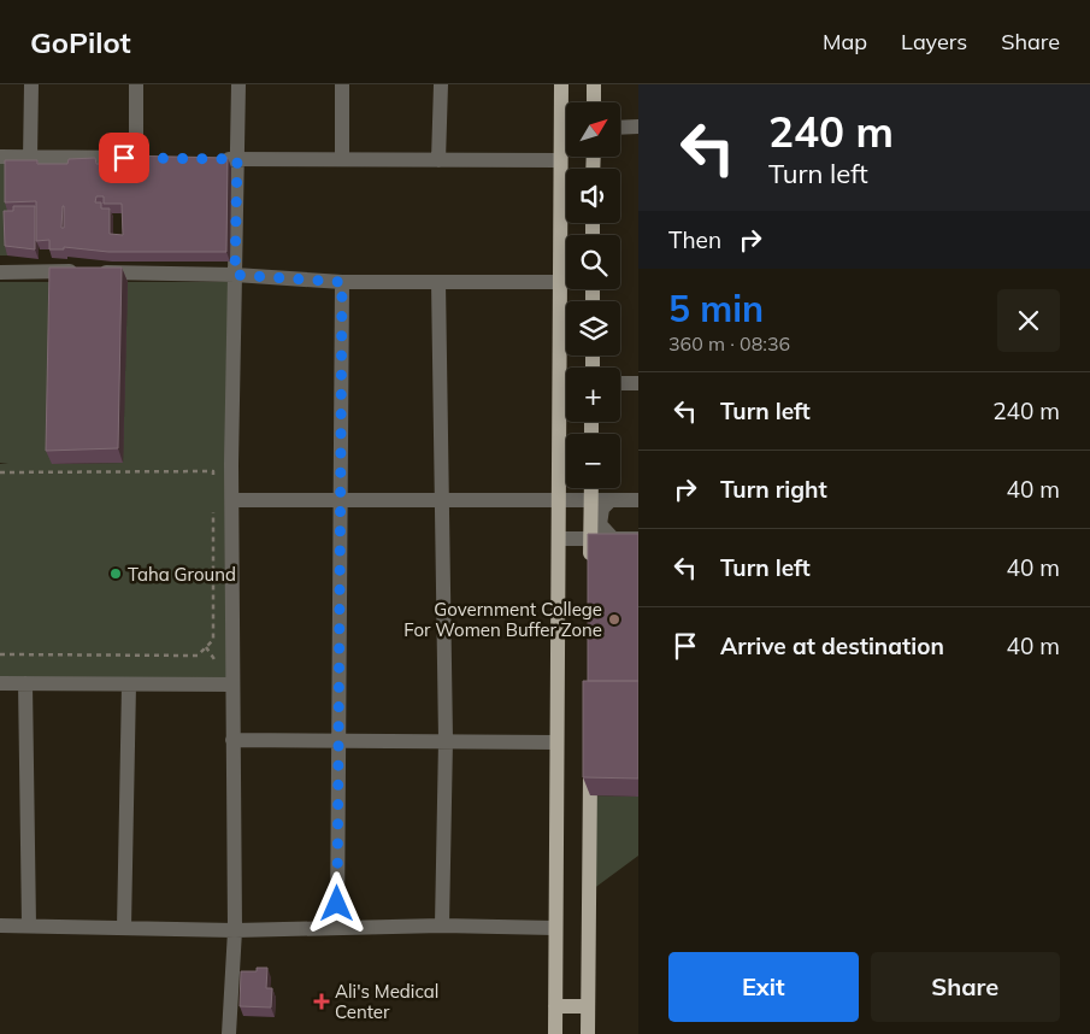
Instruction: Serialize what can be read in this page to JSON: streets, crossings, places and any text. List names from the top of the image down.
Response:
{
  "places": {
    "other": ["Taha Ground", "Government College For Women Buffer Zone"],
    "health": ["Ali's Medical Center"]
  },
  "north": "top right",
  "page": {
    "header": "GoPilot",
    "nav": ["Map", "Layers", "Share"],
    "turn": ["240 m", "Turn left"],
    "map_buttons": ["+", "−"],
    "then": "Then",
    "heading": ["5 min", "360 m · 08:36"],
    "list": [
      {
        "name": "Turn left",
        "value": "240 m"
      },
      {
        "name": "Turn right",
        "value": "40 m"
      },
      {
        "name": "Turn left",
        "value": "40 m"
      },
      {
        "name": "Arrive at destination",
        "value": "40 m"
      }
    ],
    "buttons": ["Exit", "Share"]
  }
}
